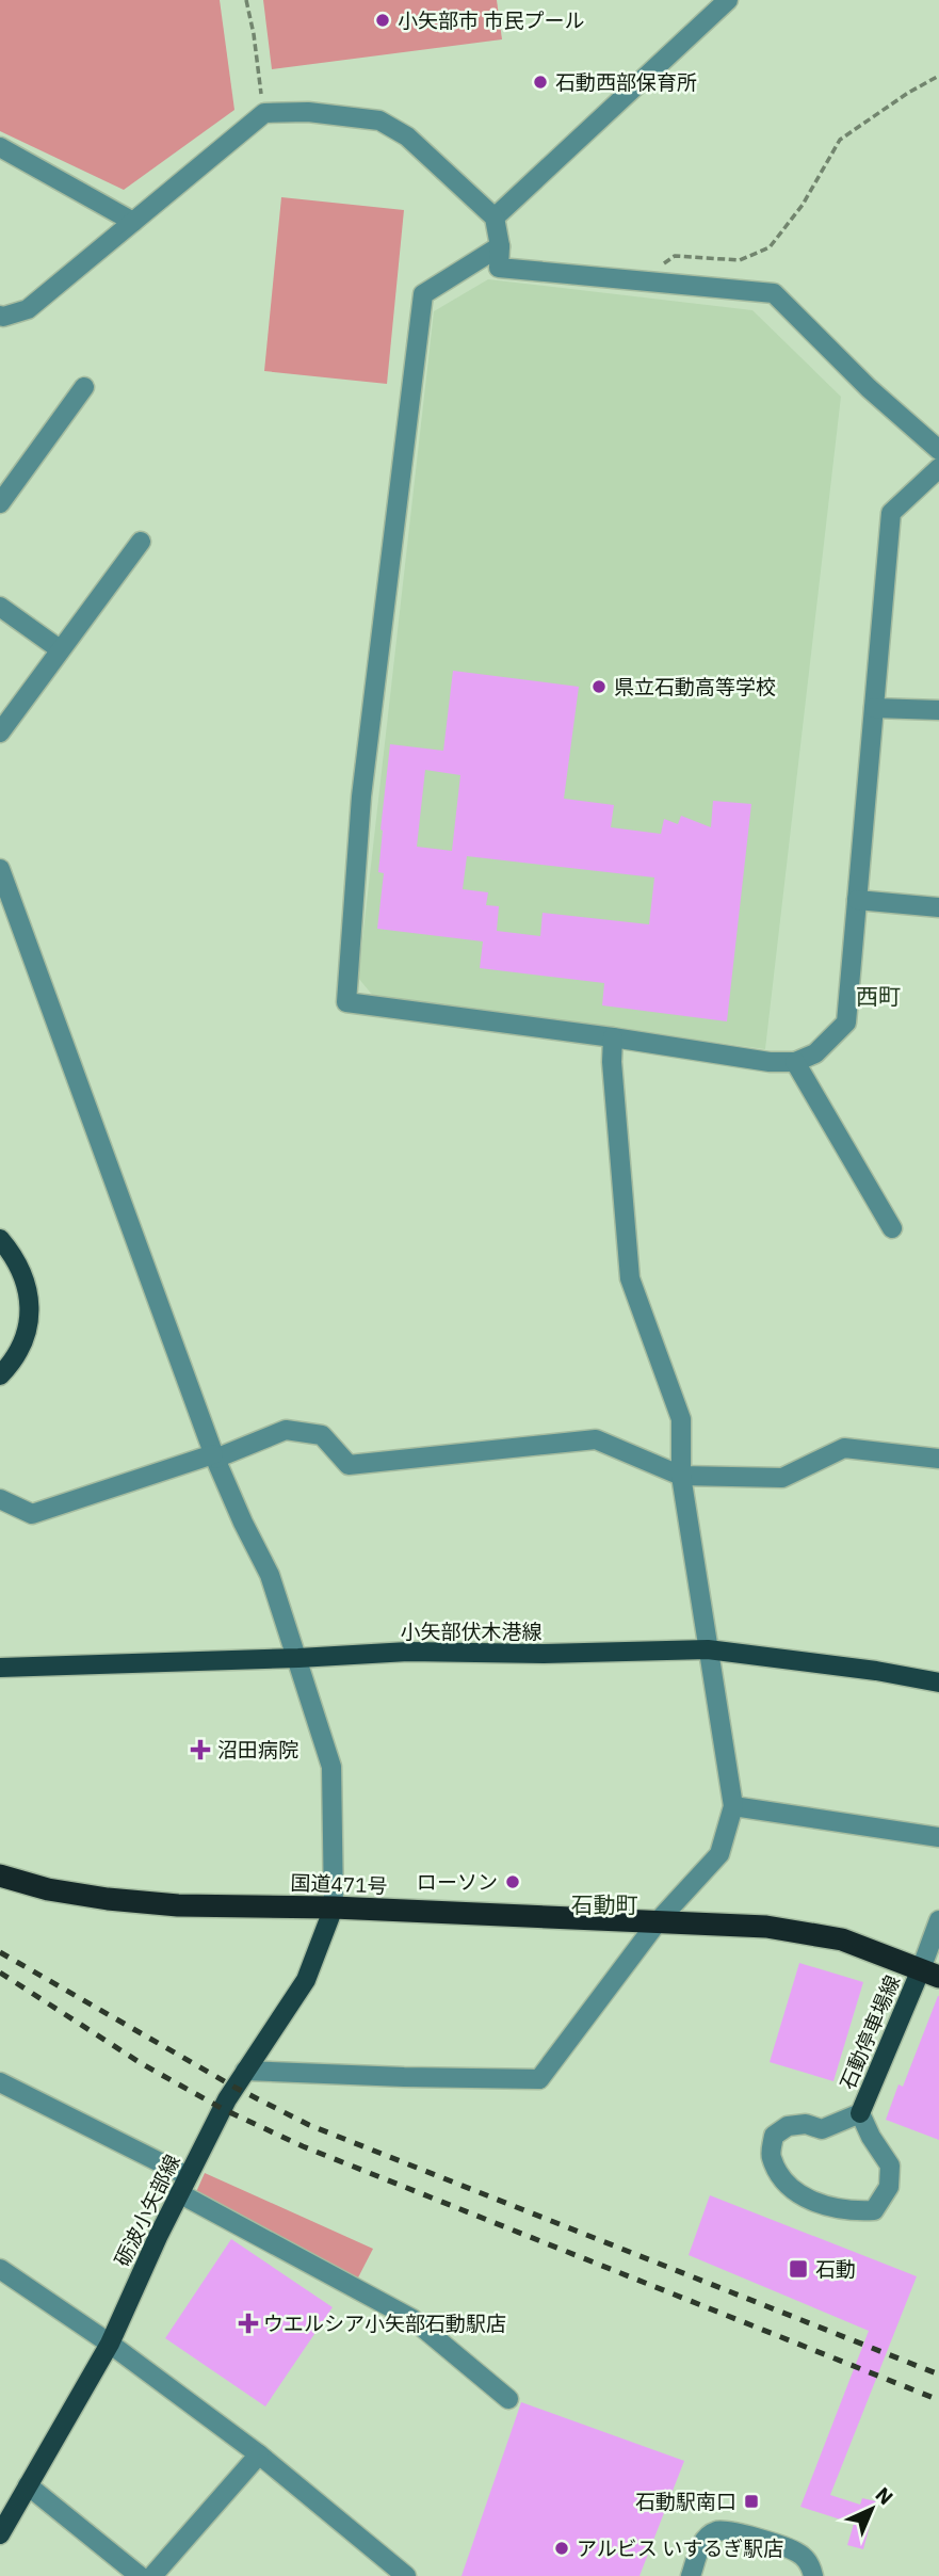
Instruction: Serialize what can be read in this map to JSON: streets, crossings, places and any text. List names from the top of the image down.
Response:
{
  "streets": {
    "highway": ["国道471号"],
    "main road": ["小矢部伏木港線", "石動停車場線", "砺波小矢部線"]
  },
  "crossings": [
    ["国道471号", "石動停車場線"],
    ["国道471号", "砺波小矢部線"]
  ],
  "districts": ["西町", "石動町"],
  "places": {
    "other": [
      "小矢部市 市民プール",
      "石動西部保育所",
      "県立石動高等学校",
      "ローソン",
      "アルビス いするぎ駅店"
    ],
    "health": ["沼田病院", "ウエルシア小矢部石動駅店"],
    "transit": ["石動", "石動駅南口"]
  },
  "north": "top right"
}
